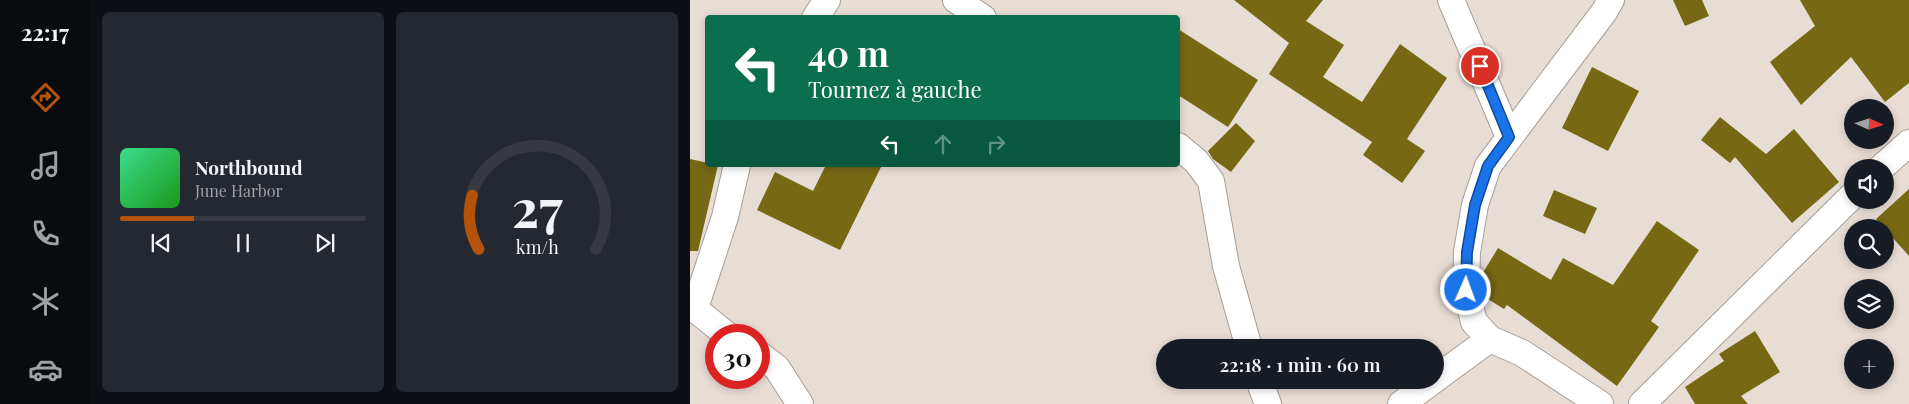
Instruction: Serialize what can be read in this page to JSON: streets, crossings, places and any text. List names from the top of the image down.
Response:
{
  "north": "right",
  "page": {
    "tabs": "22:17",
    "turn": ["40 m", "Tournez à gauche"],
    "map_buttons": "+",
    "song": ["Northbound", "June Harbor"],
    "limit": "30",
    "trip": "22:18 · 1 min · 60 m",
    "gauge": ["27", "km/h"]
  }
}
